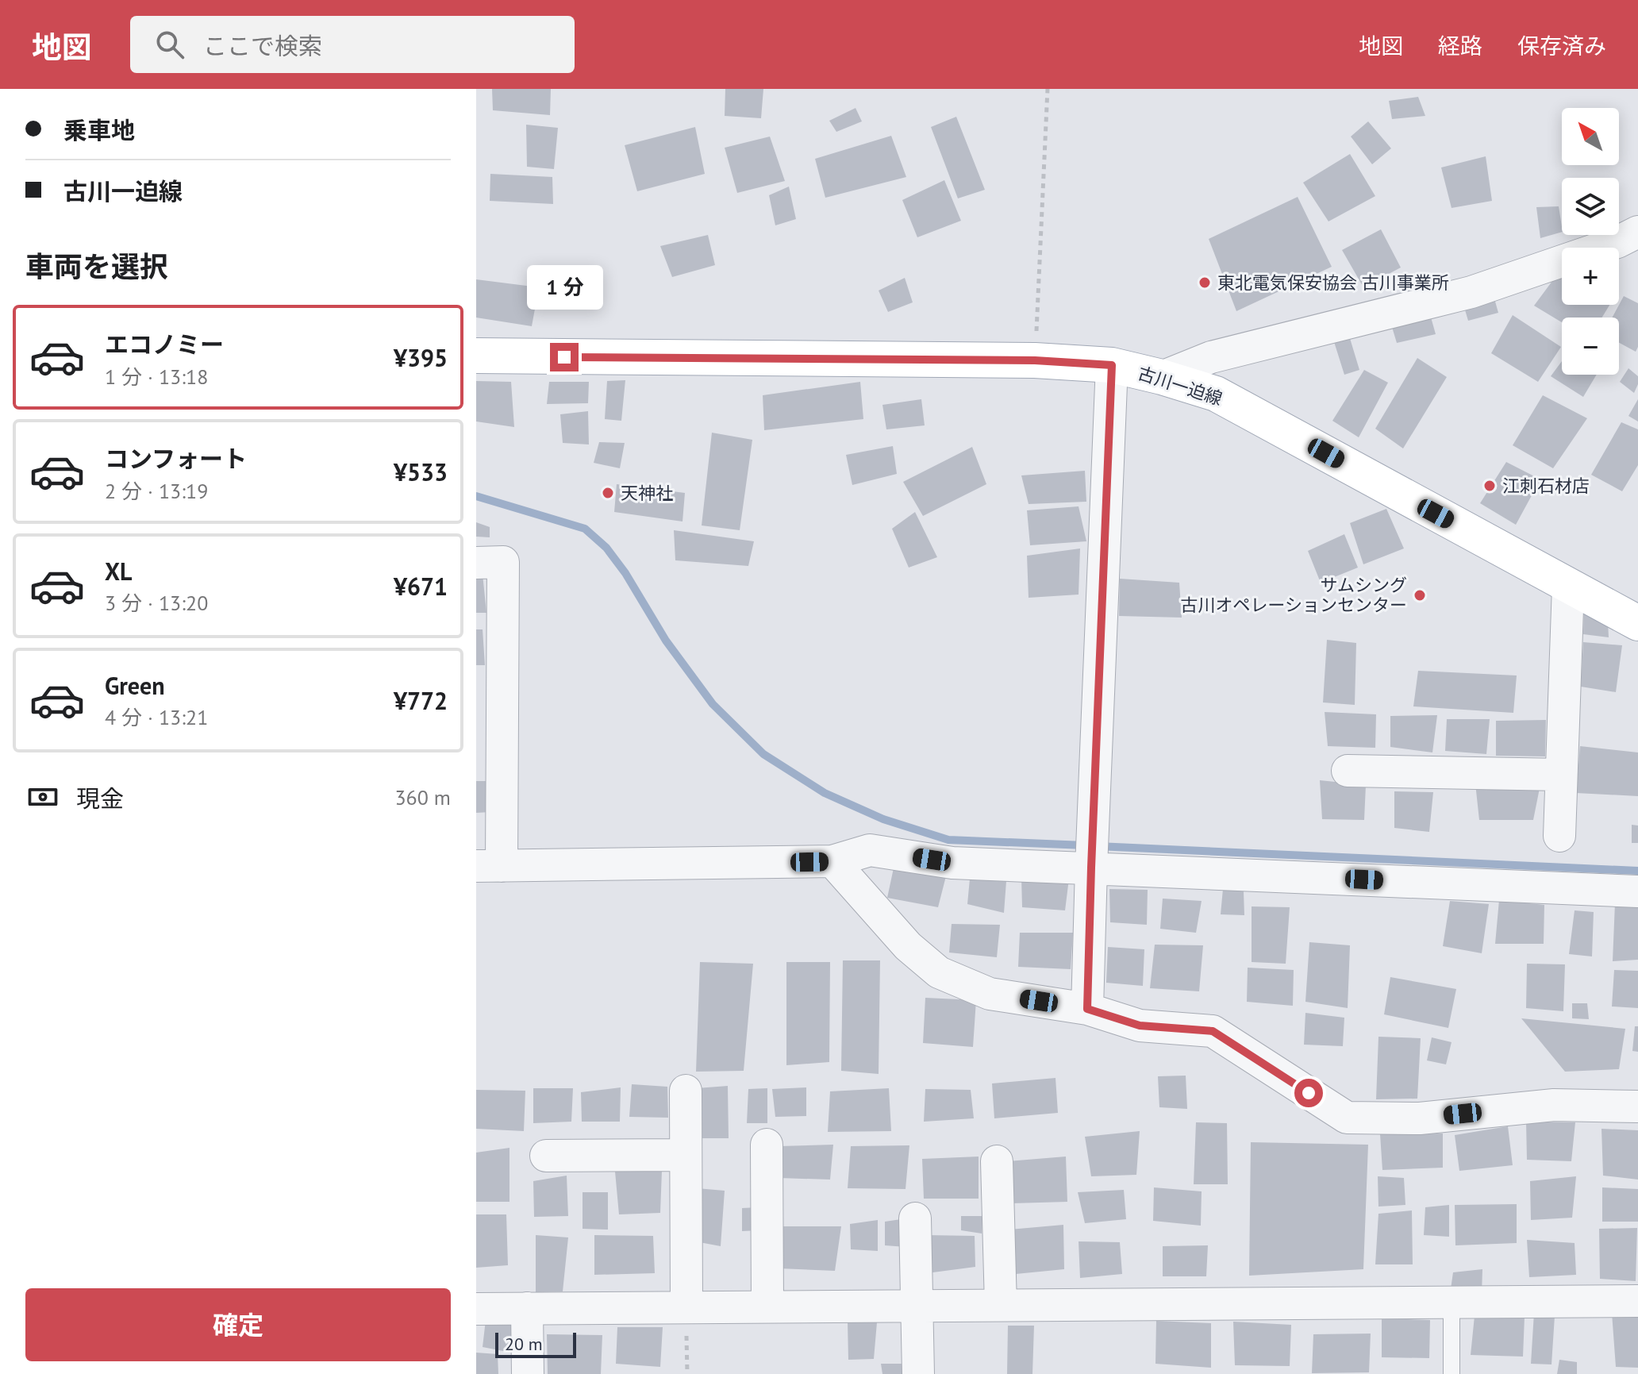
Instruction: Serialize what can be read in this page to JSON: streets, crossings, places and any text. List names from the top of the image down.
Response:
{
  "streets": {
    "main road": ["古川一迫線"]
  },
  "places": [
    "東北電気保安協会 古川事業所",
    "江刺石材店",
    "天神社",
    "サムシング 古川オペレーションセンター"
  ],
  "scale_bar": "20 m",
  "north": "top left",
  "page": {
    "header": "地図",
    "search": "ここで検索",
    "nav": ["地図", "経路", "保存済み"],
    "banner": ["乗車地", "古川一迫線"],
    "map_buttons": ["+", "−"],
    "heading": "車両を選択",
    "bubble": "1 分",
    "list": [
      {
        "name": "エコノミー",
        "note": "1 分 · 13:18",
        "value": "¥395"
      },
      {
        "name": "コンフォート",
        "note": "2 分 · 13:19",
        "value": "¥533"
      },
      {
        "name": "XL",
        "note": "3 分 · 13:20",
        "value": "¥671"
      },
      {
        "name": "Green",
        "note": "4 分 · 13:21",
        "value": "¥772"
      }
    ],
    "pay": ["現金", "360 m"],
    "buttons": "確定",
    "scale": "20 m"
  }
}
